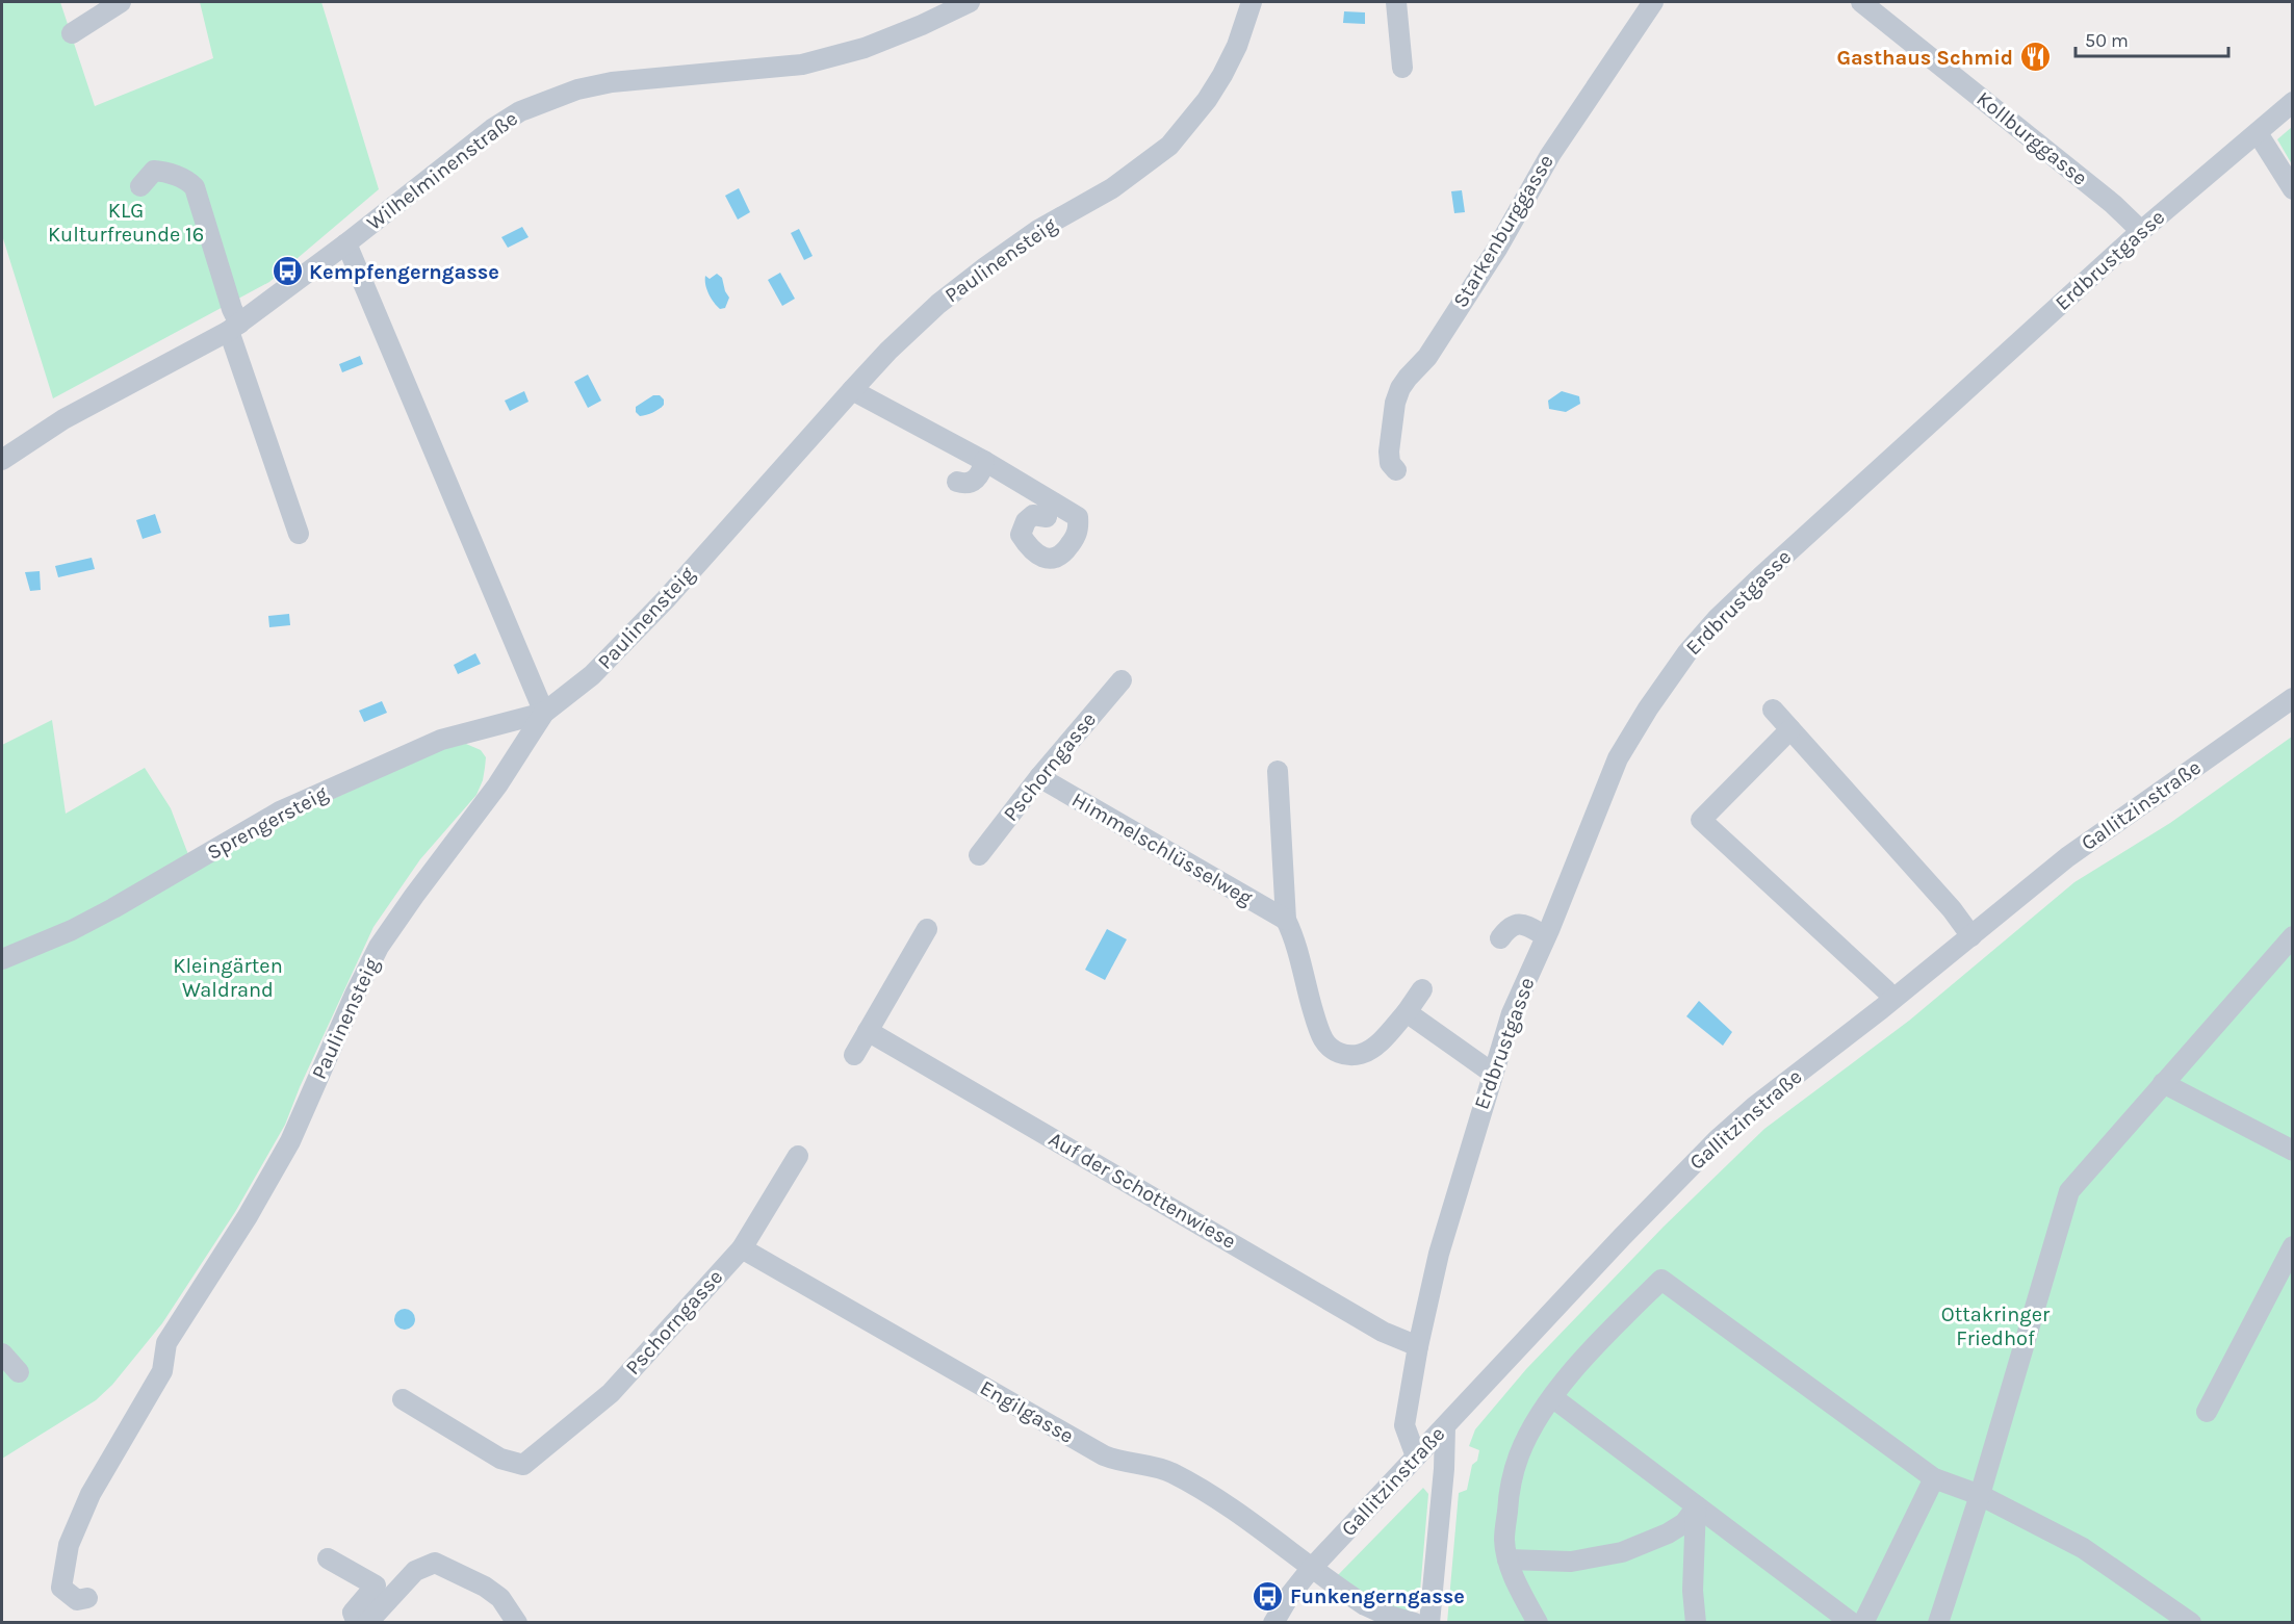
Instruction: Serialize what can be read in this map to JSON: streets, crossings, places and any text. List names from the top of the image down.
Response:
{
  "streets": {
    "street": [
      "Kollburggasse",
      "Wilhelminenstraße",
      "Starkenburggasse",
      "Paulinensteig",
      "Erdbrustgasse",
      "Pschorngasse",
      "Gallitzinstraße",
      "Sprengersteig",
      "Himmelschlüsselweg",
      "Auf der Schottenwiese",
      "Engilgasse"
    ]
  },
  "crossings": [
    ["Kollburggasse", "Erdbrustgasse"],
    ["Paulinensteig", "Sprengersteig"],
    ["Erdbrustgasse", "Gallitzinstraße"],
    ["Erdbrustgasse", "Auf der Schottenwiese"],
    ["Pschorngasse", "Himmelschlüsselweg"],
    ["Pschorngasse", "Engilgasse"],
    ["Gallitzinstraße", "Engilgasse"]
  ],
  "parks": ["KLG Kulturfreunde 16", "Kleingärten Waldrand", "Ottakringer Friedhof"],
  "places": {
    "restaurant": ["Gasthaus Schmid"],
    "bus stop": ["Kempfengerngasse", "Funkengerngasse"]
  },
  "scale_bar": "50 m"
}
